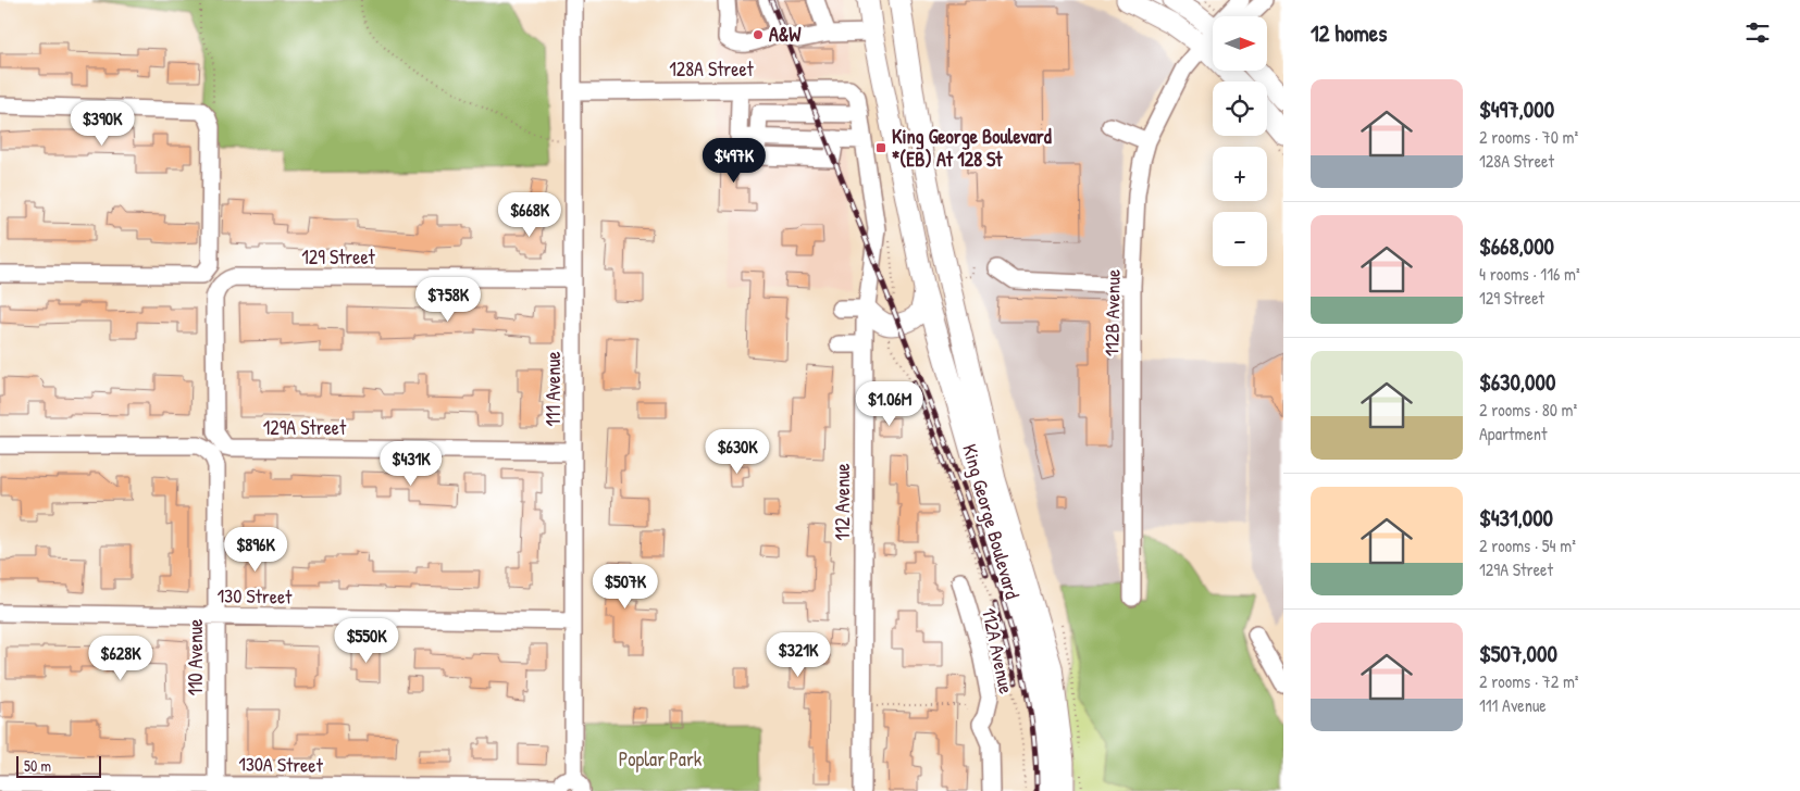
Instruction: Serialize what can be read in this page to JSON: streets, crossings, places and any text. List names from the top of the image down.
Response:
{
  "streets": {
    "main road": ["King George Boulevard"],
    "street": [
      "128A Street",
      "129 Street",
      "112B Avenue",
      "111 Avenue",
      "129A Street",
      "112 Avenue",
      "130 Street",
      "112A Avenue",
      "110 Avenue",
      "130A Street"
    ]
  },
  "crossings": [
    ["128A Street", "111 Avenue"],
    ["128A Street", "112 Avenue"],
    ["129 Street", "111 Avenue"],
    ["129 Street", "129A Street"],
    ["111 Avenue", "129A Street"],
    ["111 Avenue", "130 Street"],
    ["111 Avenue", "130A Street"],
    ["130 Street", "110 Avenue"],
    ["110 Avenue", "130A Street"]
  ],
  "parks": ["Poplar Park"],
  "places": {
    "other": ["A&W"],
    "transit": ["King George Boulevard *(EB) At 128 St"]
  },
  "scale_bar": "50 m",
  "north": "right",
  "page": {
    "heading": "12 homes",
    "map_buttons": ["+", "−"],
    "list": [
      {
        "name": "$497,000",
        "note": "2 rooms · 70 m² · 128A Street"
      },
      {
        "name": "$668,000",
        "note": "4 rooms · 116 m² · 129 Street"
      },
      {
        "name": "$630,000",
        "note": "2 rooms · 80 m² · Apartment"
      },
      {
        "name": "$431,000",
        "note": "2 rooms · 54 m² · 129A Street"
      },
      {
        "name": "$507,000",
        "note": "2 rooms · 72 m² · 111 Avenue"
      }
    ],
    "price": [
      "$390K",
      "$497K",
      "$668K",
      "$758K",
      "$1.06M",
      "$630K",
      "$431K",
      "$896K",
      "$507K",
      "$550K",
      "$321K",
      "$628K"
    ],
    "scale": "50 m"
  }
}
